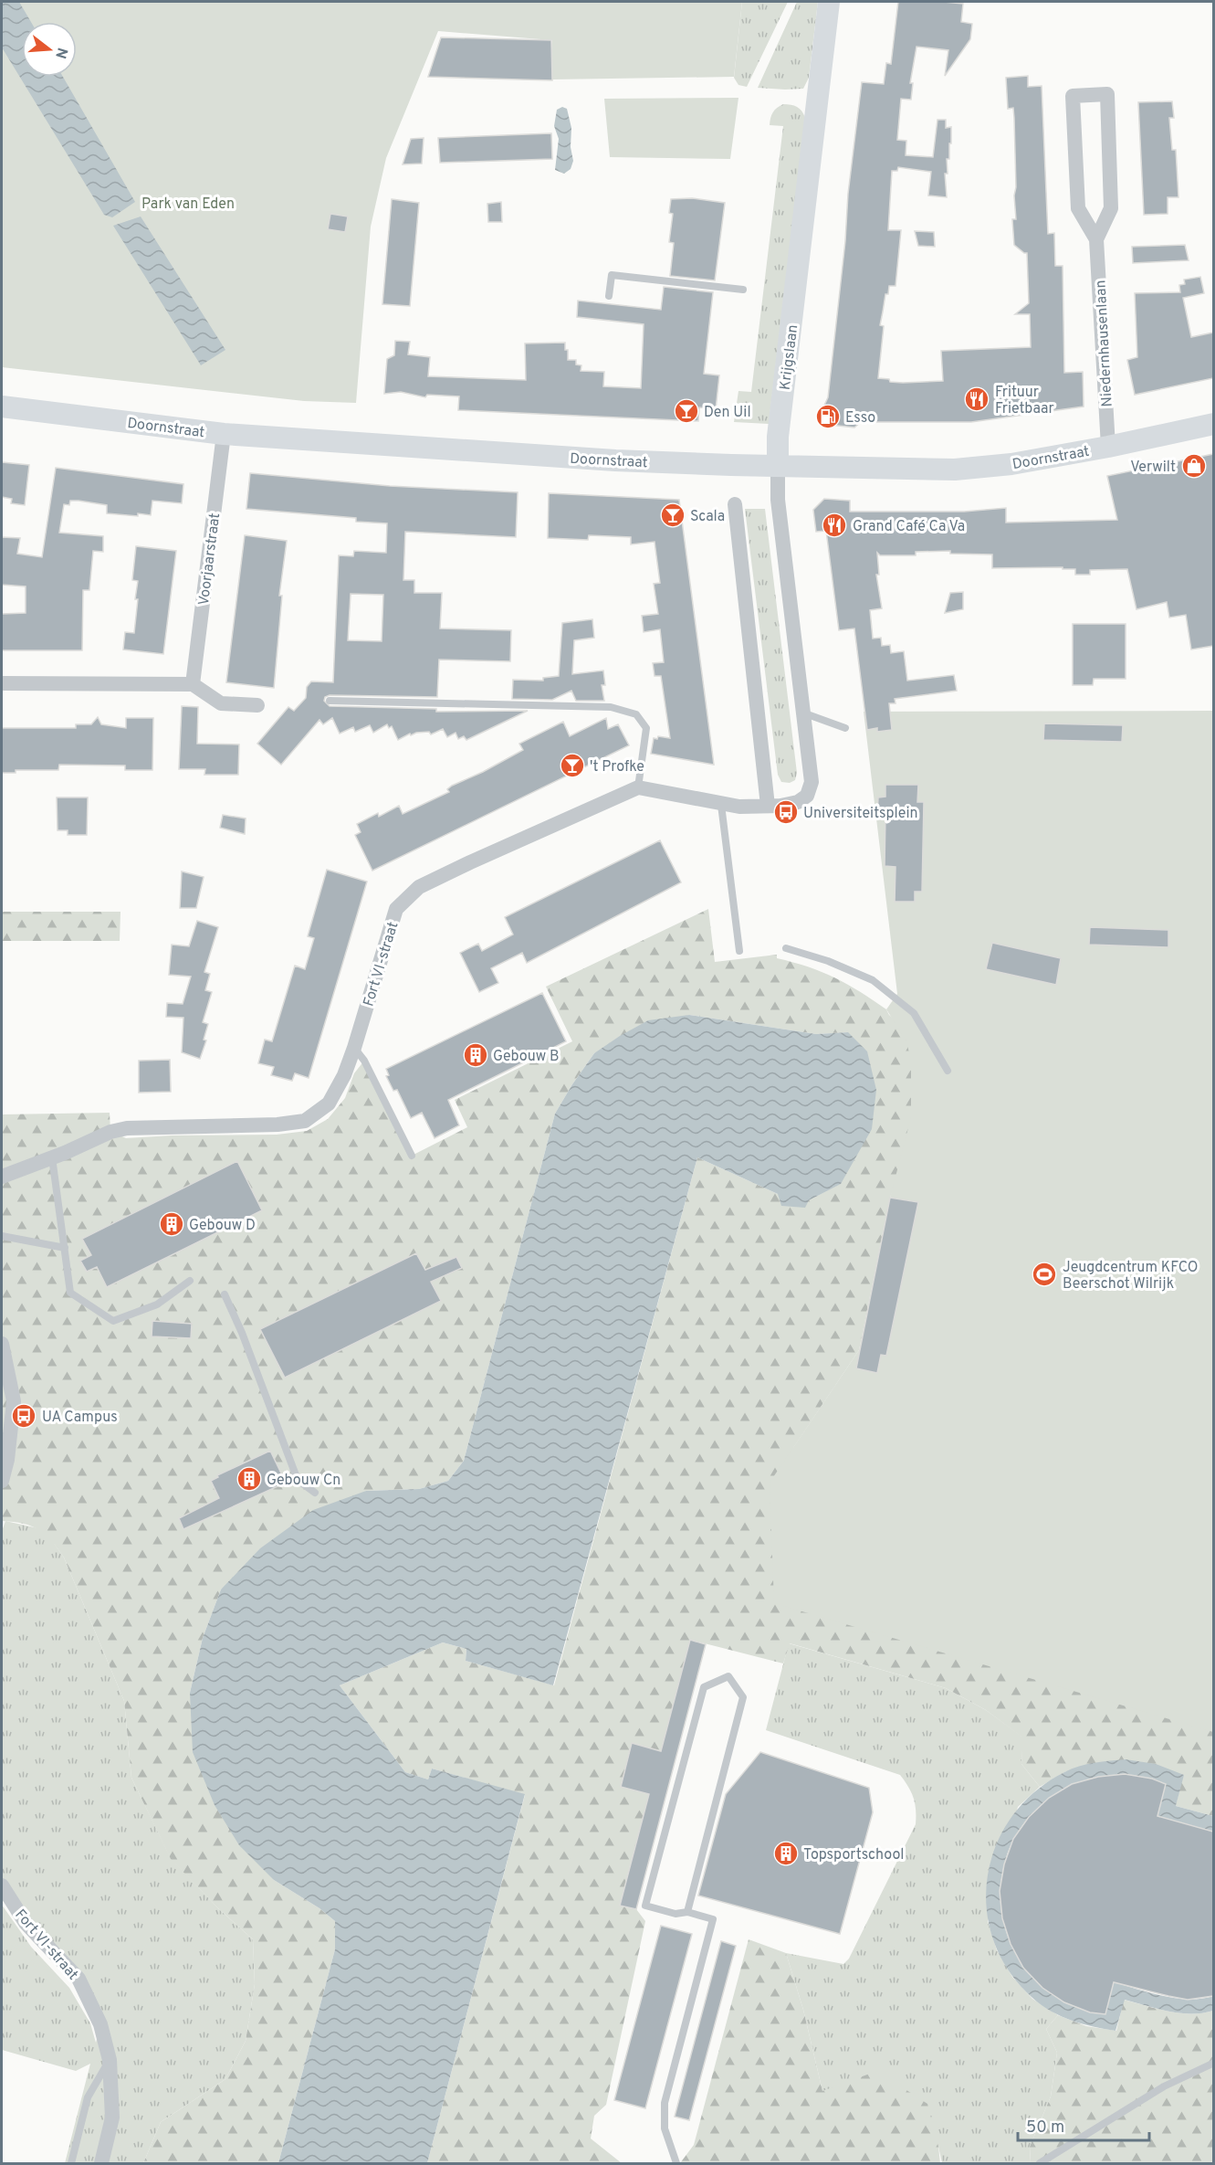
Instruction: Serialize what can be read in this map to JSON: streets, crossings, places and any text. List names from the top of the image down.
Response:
{
  "streets": {
    "street": [
      "Niedernhausenlaan",
      "Krijgslaan",
      "Doornstraat",
      "Voorjaarstraat",
      "Fort VI-straat"
    ]
  },
  "crossings": [
    ["Niedernhausenlaan", "Doornstraat"],
    ["Krijgslaan", "Doornstraat"],
    ["Doornstraat", "Voorjaarstraat"]
  ],
  "parks": ["Park van Eden"],
  "places": {
    "restaurant": ["Frituur Frietbaar", "Grand Café Ca Va"],
    "bar": ["Den Uil", "Scala", "'t Profke"],
    "fuel station": ["Esso"],
    "shop": ["Verwilt"],
    "bus stop": ["Universiteitsplein", "UA Campus"],
    "building": [
      "Gebouw B",
      "Gebouw D",
      "Gebouw Cn",
      "Topsportschool"
    ],
    "sports": ["Jeugdcentrum KFCO Beerschot Wilrijk"]
  },
  "scale_bar": "50 m",
  "north": "right"
}
